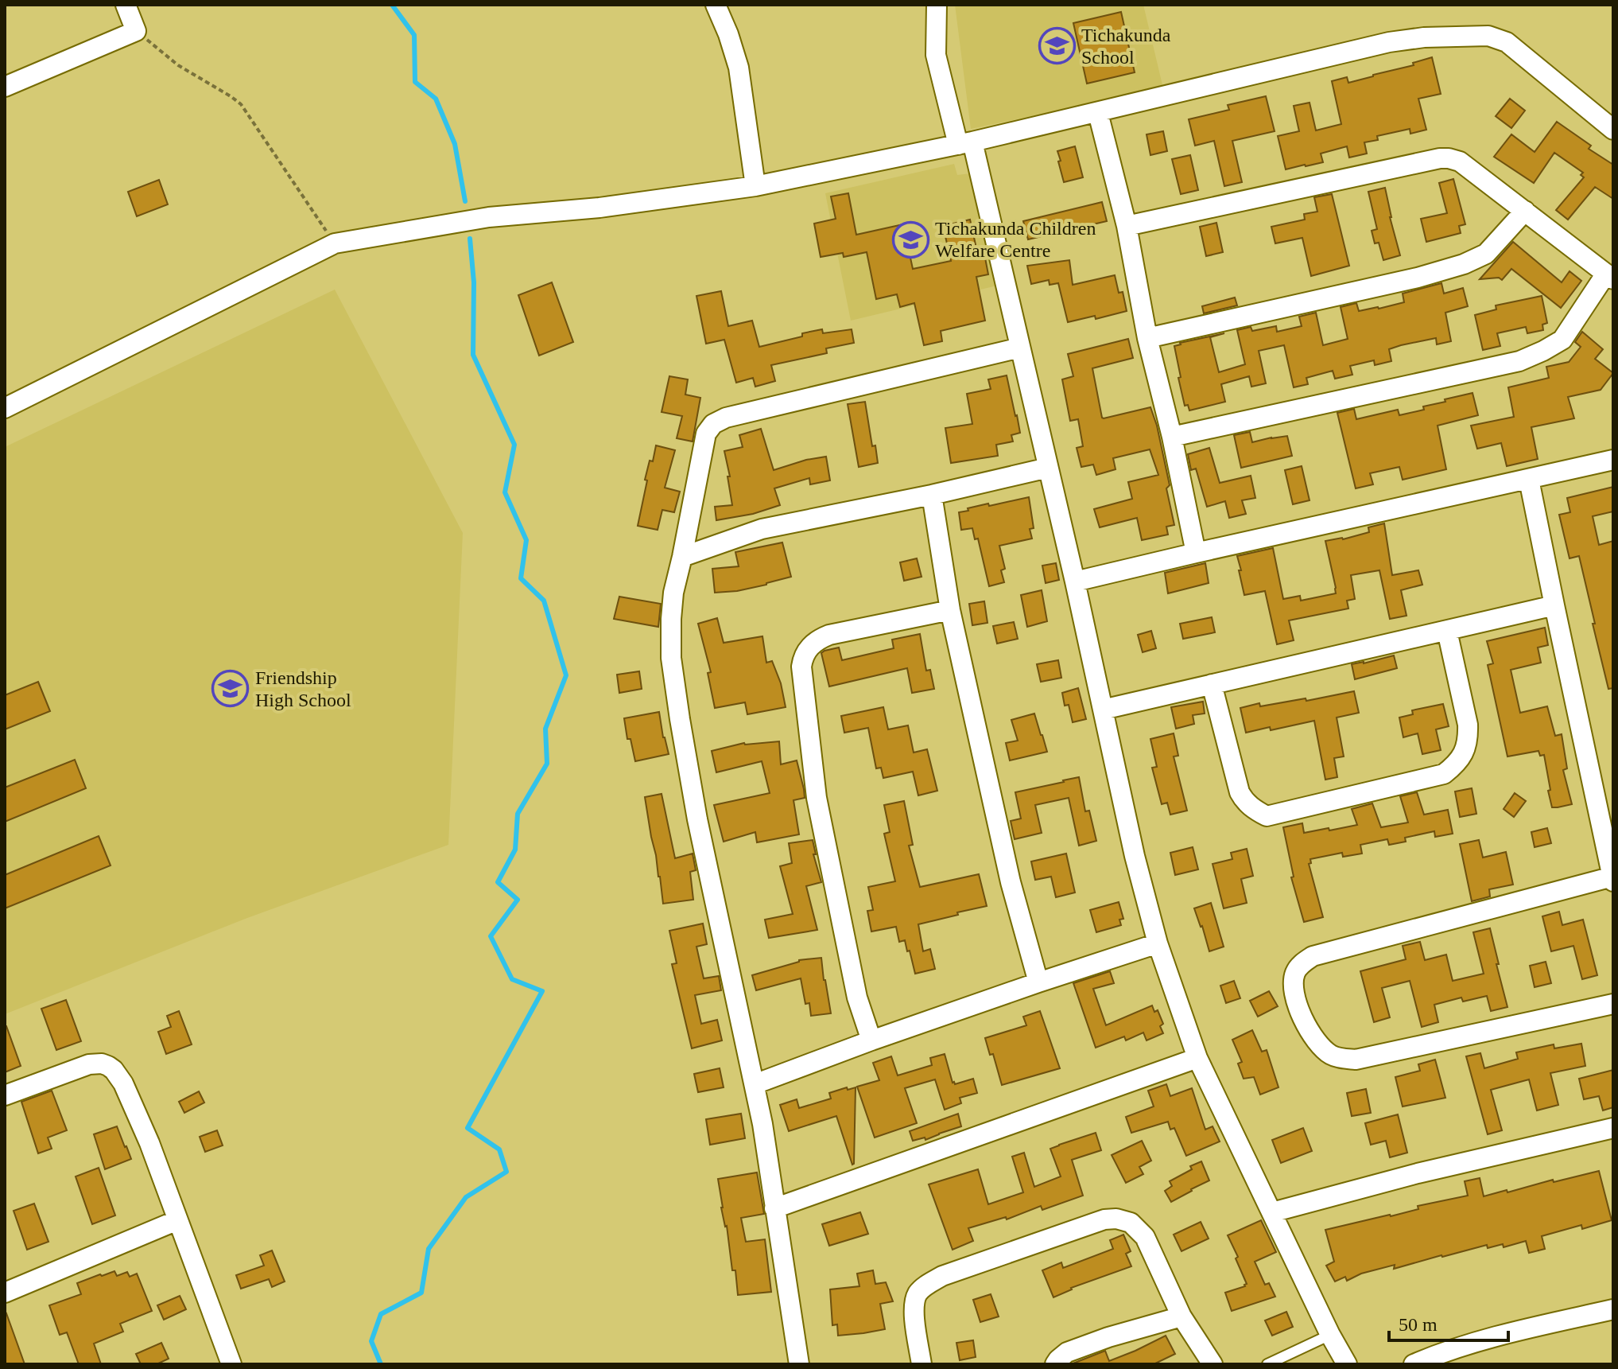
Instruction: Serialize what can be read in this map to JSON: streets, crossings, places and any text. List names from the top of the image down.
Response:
{
  "places": {
    "school or university": ["Tichakunda School", "Tichakunda Children Welfare Centre", "Friendship High School"]
  },
  "scale_bar": "50 m"
}
